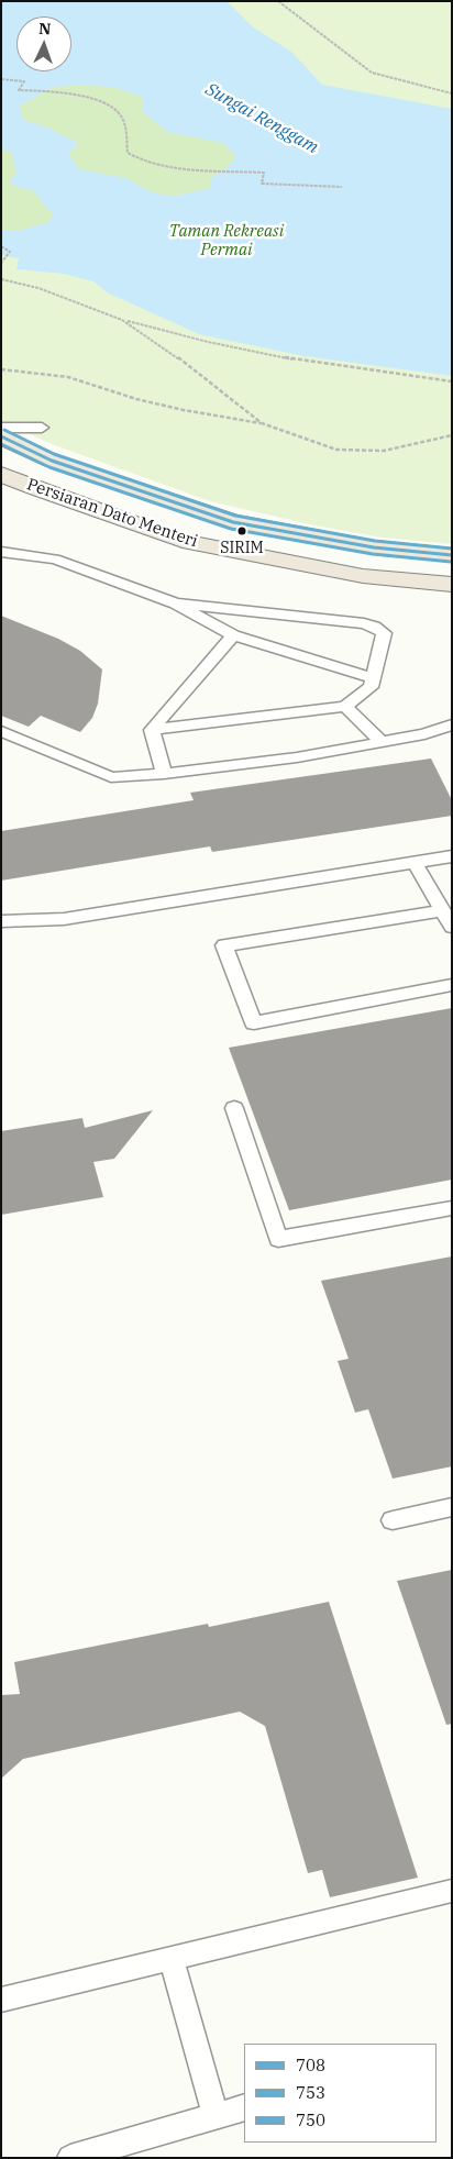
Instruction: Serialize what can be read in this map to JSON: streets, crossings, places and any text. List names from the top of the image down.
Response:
{
  "streets": {
    "main road": ["Persiaran Dato Menteri"]
  },
  "water": ["Sungai Renggam"],
  "parks": ["Taman Rekreasi Permai"],
  "places": ["SIRIM"],
  "lines": ["transit line 750", "transit line 708", "transit line 753"],
  "legend": ["708", "753", "750"],
  "north": "top"
}
